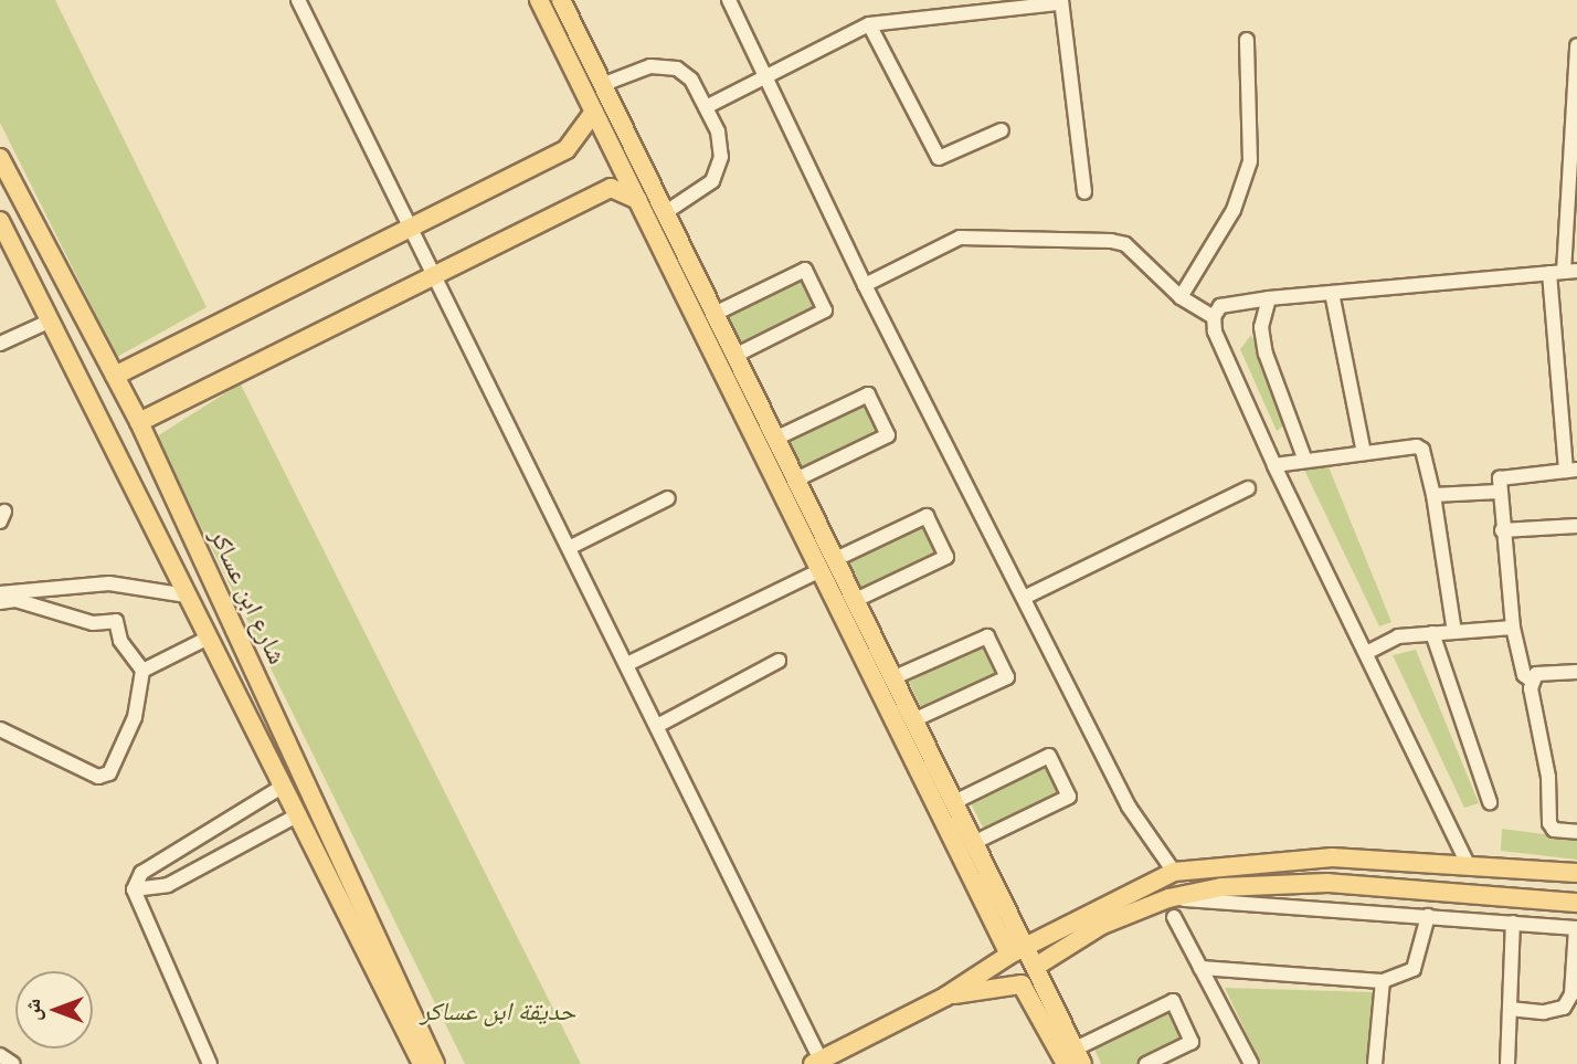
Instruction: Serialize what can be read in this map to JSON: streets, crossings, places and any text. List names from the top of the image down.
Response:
{
  "streets": {
    "main road": ["شارع ابن عساكر"]
  },
  "parks": ["حديقة ابن عساكر"],
  "north": "left"
}
